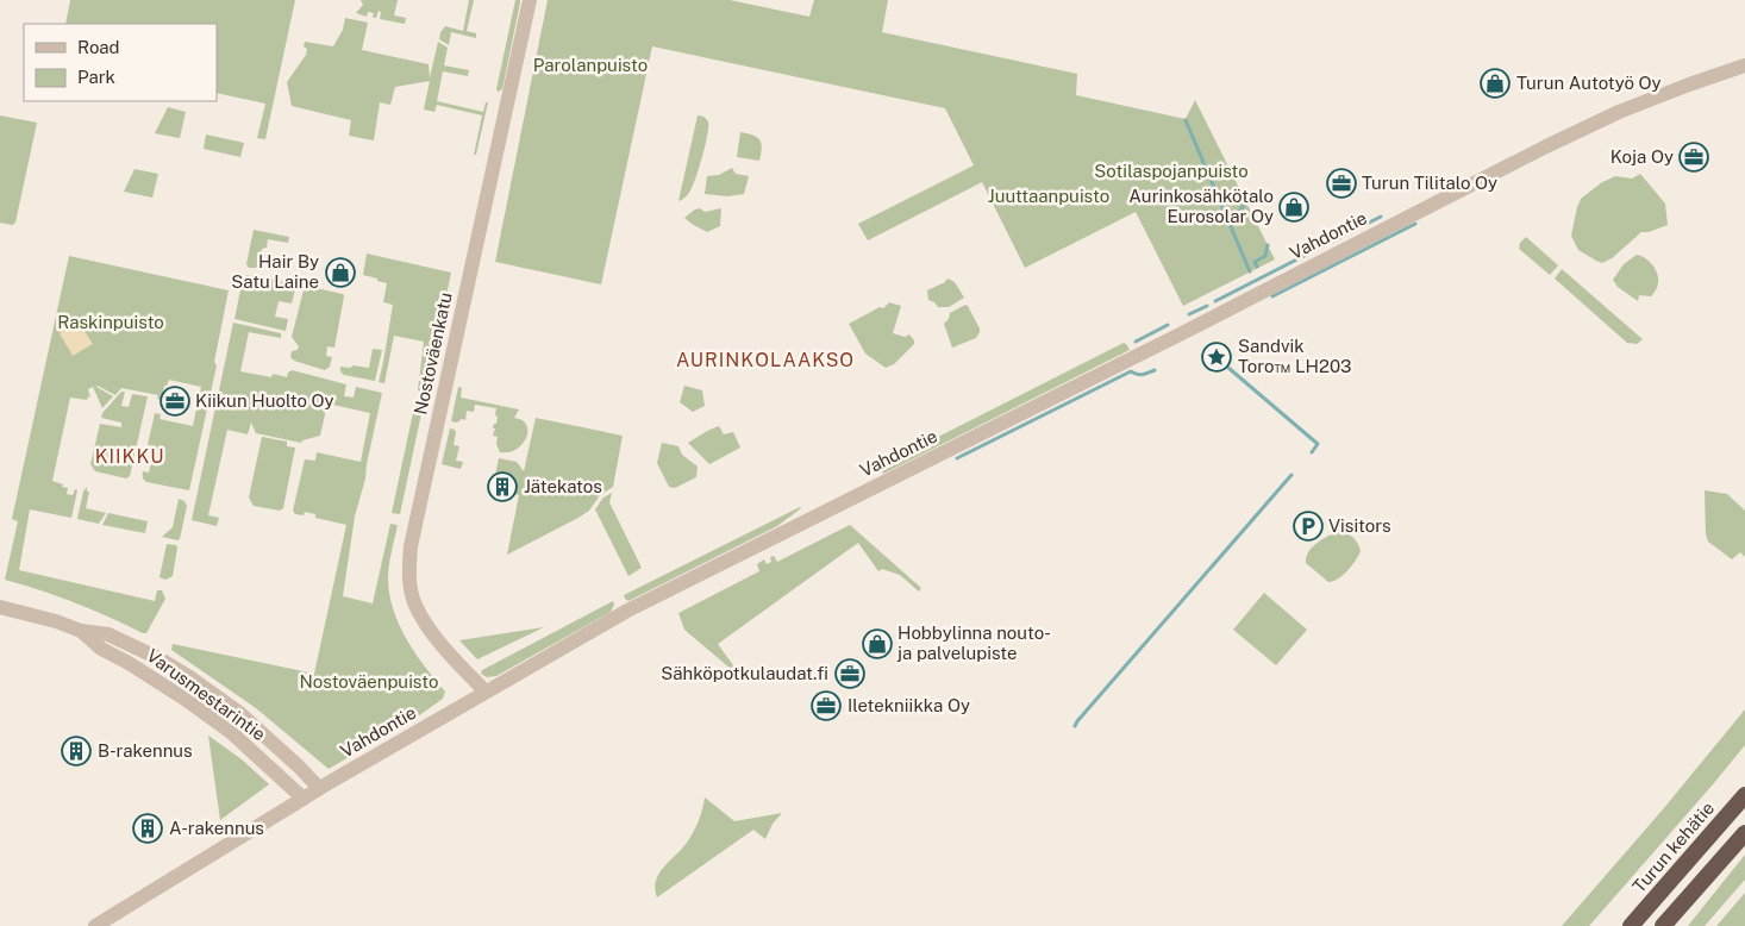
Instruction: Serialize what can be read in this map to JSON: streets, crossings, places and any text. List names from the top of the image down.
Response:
{
  "streets": {
    "highway": ["Turun kehätie"],
    "street": ["Vahdontie", "Nostoväenkatu", "Varusmestarintie"]
  },
  "crossings": [
    ["Vahdontie", "Nostoväenkatu"],
    ["Vahdontie", "Varusmestarintie"]
  ],
  "districts": ["AURINKOLAAKSO", "KIIKKU"],
  "parks": [
    "Parolanpuisto",
    "Sotilaspojanpuisto",
    "Juuttaanpuisto",
    "Raskinpuisto",
    "Nostoväenpuisto"
  ],
  "places": {
    "shop": [
      "Turun Autotyö Oy",
      "Aurinkosähkötalo Eurosolar Oy",
      "Hair By Satu Laine",
      "Hobbylinna nouto- ja palvelupiste"
    ],
    "office": [
      "Koja Oy",
      "Turun Tilitalo Oy",
      "Kiikun Huolto Oy",
      "Sähköpotkulaudat.fi",
      "Iletekniikka Oy"
    ],
    "place": ["Sandvik Toro™ LH203"],
    "building": ["Jätekatos", "B-rakennus", "A-rakennus"],
    "parking": ["Visitors"]
  },
  "legend": ["Road", "Park"]
}
